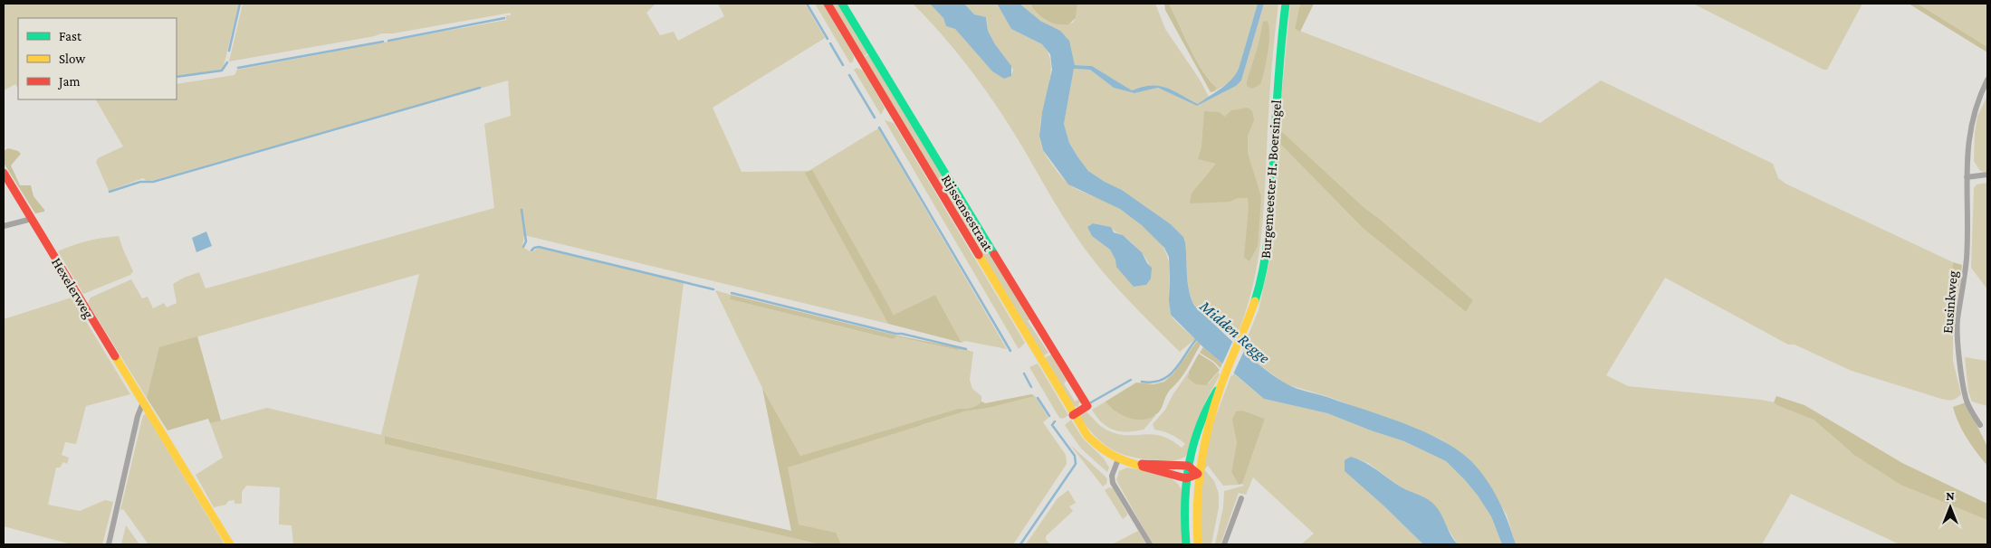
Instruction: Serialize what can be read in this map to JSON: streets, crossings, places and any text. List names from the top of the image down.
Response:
{
  "streets": {
    "main road": ["Burgemeester H. Boersingel", "Rijssensestraat", "Hexelerweg"],
    "street": ["Eusinkweg"]
  },
  "water": ["Midden Regge"],
  "legend": ["Fast", "Slow", "Jam"],
  "north": "top"
}
